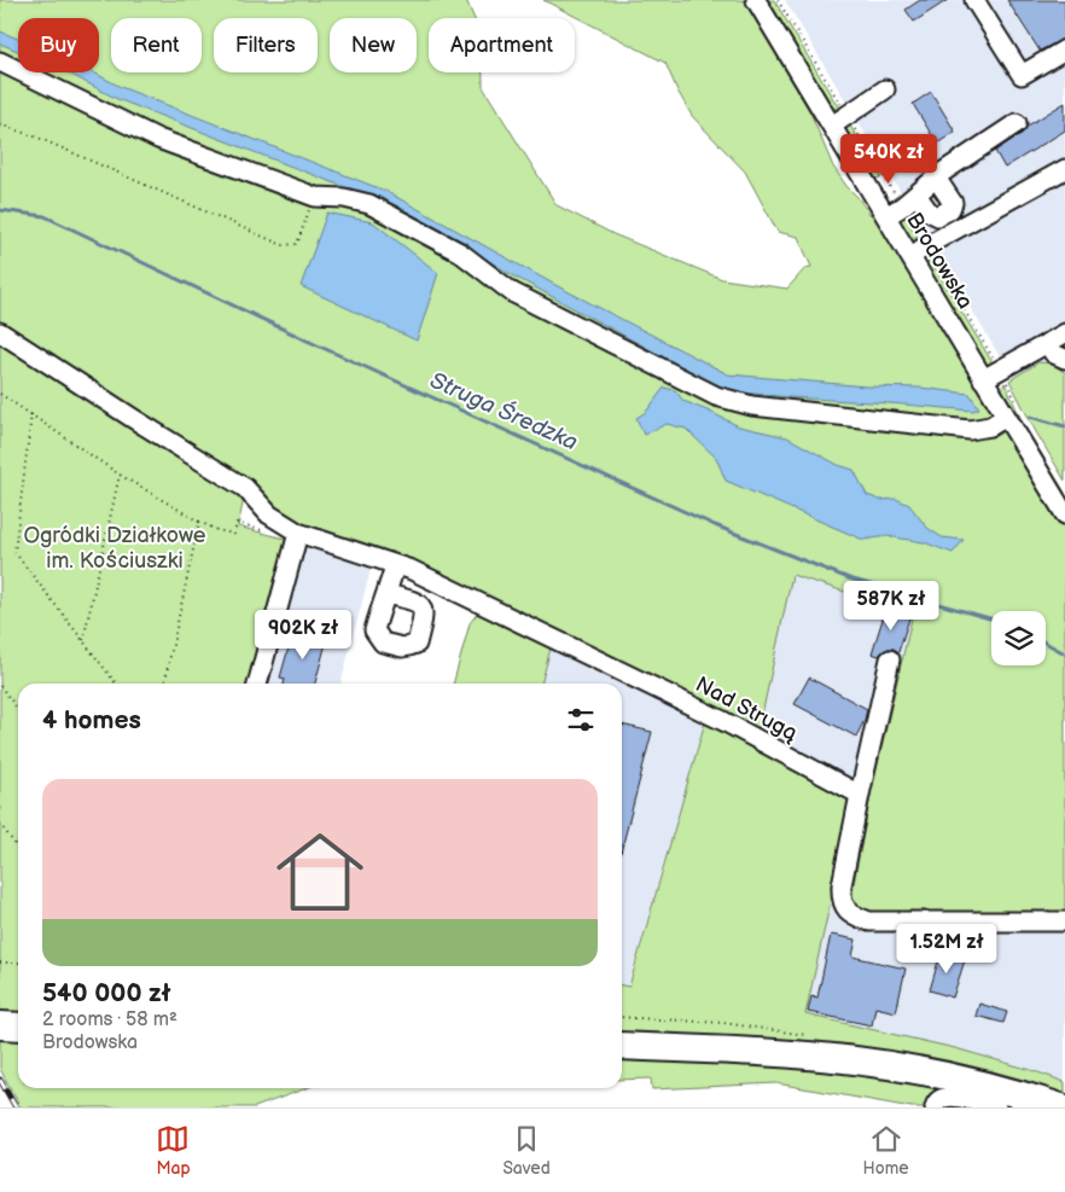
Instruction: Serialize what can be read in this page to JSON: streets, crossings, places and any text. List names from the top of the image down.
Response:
{
  "streets": {
    "street": ["Brodowska", "Nad Strugą"]
  },
  "water": ["Struga Średzka"],
  "parks": ["Ogródki Działkowe im. Kościuszki"],
  "page": {
    "chip": [
      "Buy",
      "Rent",
      "Filters",
      "New",
      "Apartment"
    ],
    "price": [
      "540K zł",
      "587K zł",
      "902K zł",
      "1.52M zł"
    ],
    "heading": "4 homes",
    "list": [
      {
        "name": "540 000 zł",
        "note": "2 rooms · 58 m² · Brodowska"
      }
    ],
    "tabs": ["Map", "Saved", "Home"]
  }
}
